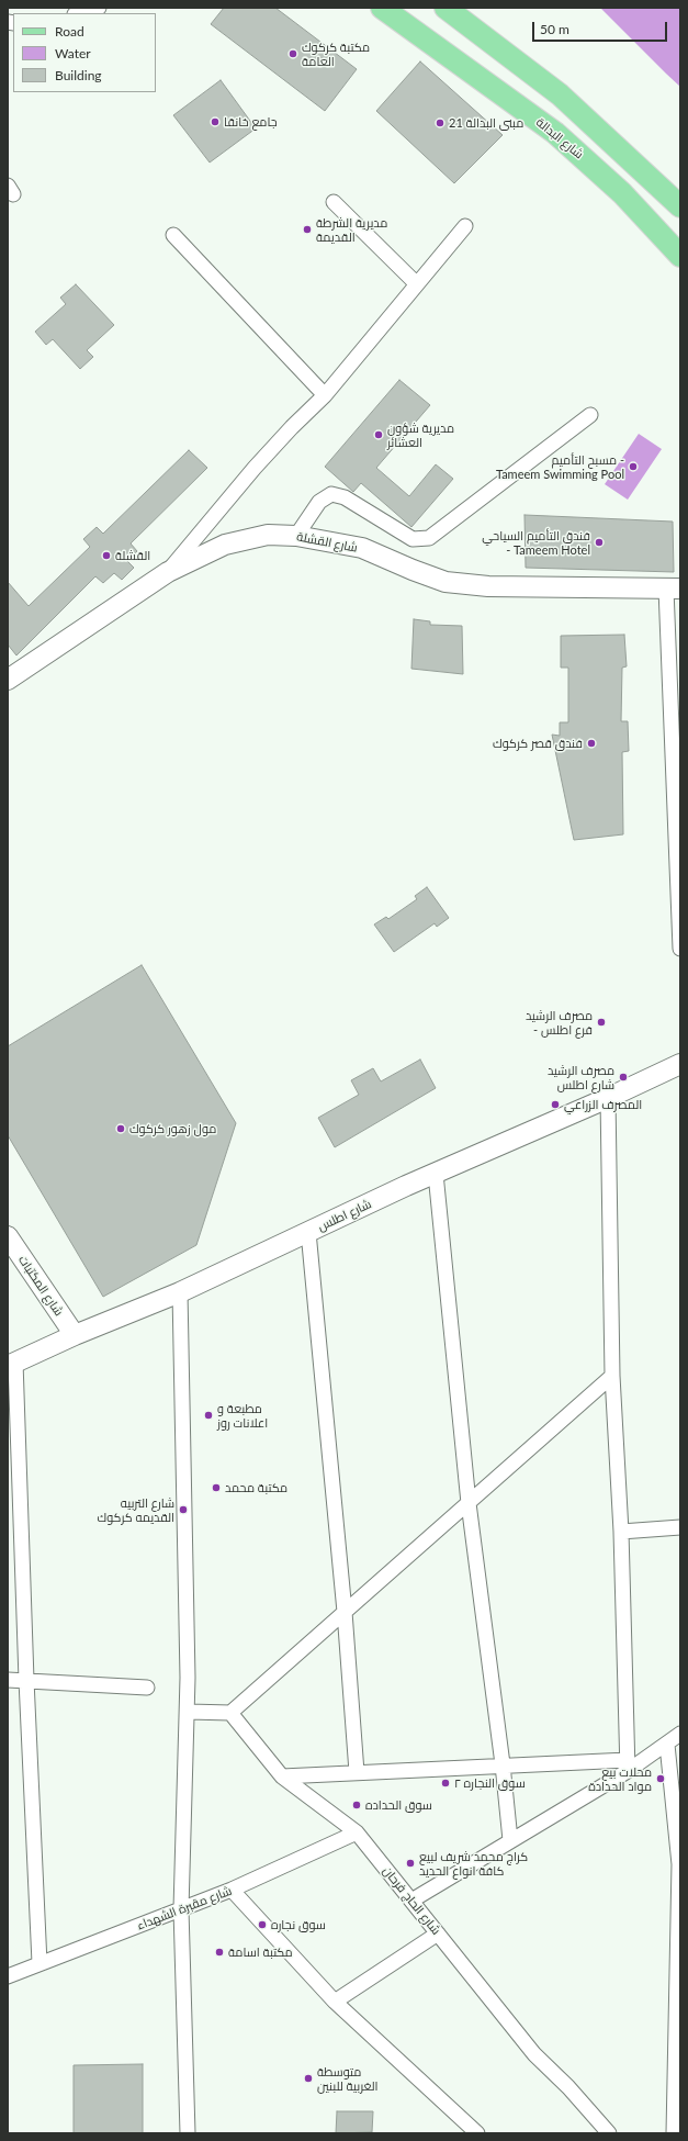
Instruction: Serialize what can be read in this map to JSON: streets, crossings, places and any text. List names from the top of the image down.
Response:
{
  "streets": {
    "main road": ["شارع البدالة"],
    "street": [
      "شارع القشلة",
      "شارع اطلس",
      "شارع المكتبات",
      "شارع الحاج فرحان",
      "شارع مقبرة الشهداء"
    ]
  },
  "crossings": [
    ["شارع اطلس", "شارع المكتبات"],
    ["شارع الحاج فرحان", "شارع مقبرة الشهداء"]
  ],
  "places": [
    "مكتبة كركوك العامة",
    "جامع خانقا",
    "مبنى البدالة 21",
    "مديرية الشرطة القديمة",
    "مديرية شؤون العشائر",
    "مسبح التأميم - Tameem Swimming Pool",
    "فندق التأميم السياحي - Tameem Hotel",
    "القشلة",
    "فندق قصر كركوك",
    "مصرف الرشيد - فرع اطلس",
    "مصرف الرشيد شارع اطلس",
    "المصرف الزراعي",
    "مول زهور كركوك",
    "مطبعة و اعلانات روز",
    "مكتبة محمد",
    "شارع التربيه القديمه كركوك",
    "محلات بيع مواد الحدادة",
    "سوق النجاره ٢",
    "سوق الحداده",
    "كراج محمد شريف لبيع كافة انواع الحديد",
    "سوق نجاره",
    "مكتبة اسامة",
    "متوسطة الغربية للبنين"
  ],
  "legend": ["Road", "Water", "Building"],
  "scale_bar": "50 m"
}
